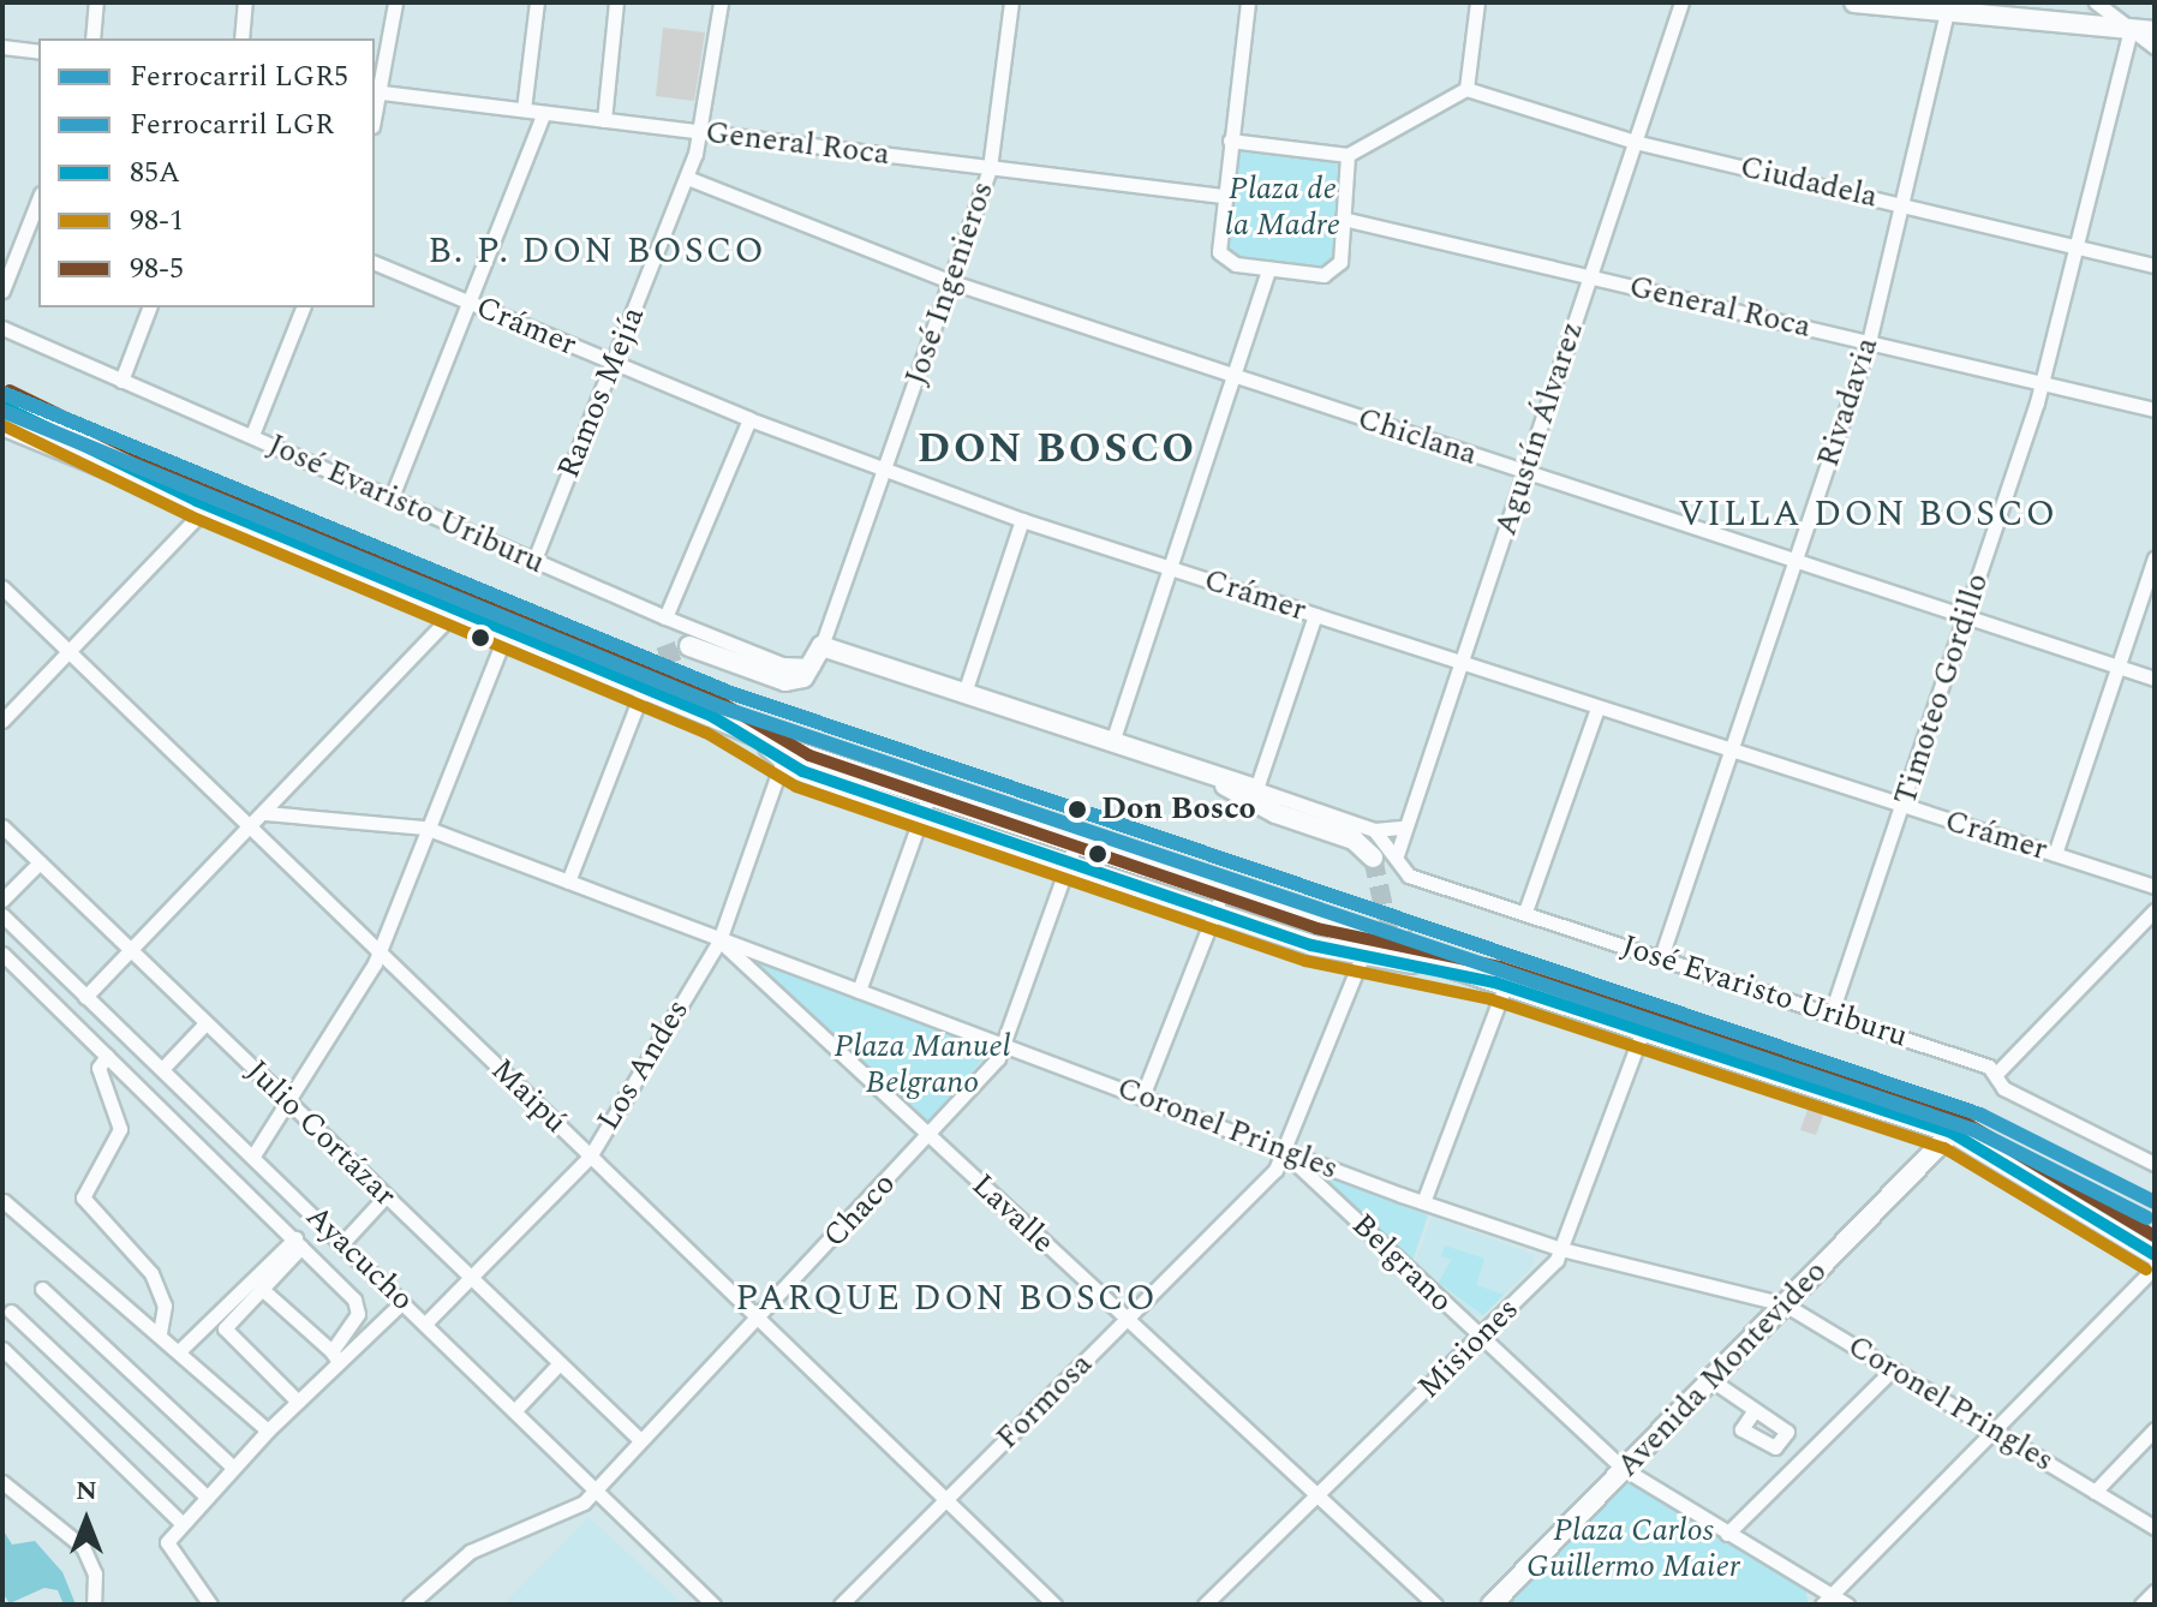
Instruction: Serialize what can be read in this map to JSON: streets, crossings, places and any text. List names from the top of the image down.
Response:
{
  "streets": {
    "main road": ["José Evaristo Uriburu", "Avenida Montevideo"],
    "street": [
      "General Roca",
      "Ciudadela",
      "José Ingenieros",
      "Crámer",
      "Ramos Mejía",
      "Rivadavia",
      "Agustín Álvarez",
      "Chiclana",
      "Timoteo Gordillo",
      "Los Andes",
      "Maipú",
      "Coronel Pringles",
      "Julio Cortázar",
      "Chaco",
      "Lavalle",
      "Ayacucho",
      "Belgrano",
      "Misiones",
      "Formosa"
    ]
  },
  "crossings": [
    ["General Roca", "José Ingenieros"],
    ["General Roca", "Ramos Mejía"],
    ["General Roca", "Rivadavia"],
    ["General Roca", "Agustín Álvarez"],
    ["General Roca", "Timoteo Gordillo"],
    ["Ciudadela", "Rivadavia"],
    ["Ciudadela", "Agustín Álvarez"],
    ["Ciudadela", "Timoteo Gordillo"],
    ["José Ingenieros", "Crámer"],
    ["José Ingenieros", "Chiclana"],
    ["José Ingenieros", "José Evaristo Uriburu"],
    ["Crámer", "Ramos Mejía"],
    ["Crámer", "Rivadavia"],
    ["Crámer", "Agustín Álvarez"],
    ["Crámer", "Timoteo Gordillo"],
    ["Ramos Mejía", "Chiclana"],
    ["Ramos Mejía", "José Evaristo Uriburu"],
    ["Rivadavia", "Chiclana"],
    ["Rivadavia", "José Evaristo Uriburu"],
    ["Agustín Álvarez", "Chiclana"],
    ["Agustín Álvarez", "José Evaristo Uriburu"],
    ["Chiclana", "Timoteo Gordillo"],
    ["José Evaristo Uriburu", "Timoteo Gordillo"],
    ["Los Andes", "Maipú"],
    ["Los Andes", "Coronel Pringles"],
    ["Los Andes", "Julio Cortázar"],
    ["Los Andes", "Lavalle"],
    ["Los Andes", "Ayacucho"],
    ["Maipú", "Chaco"],
    ["Maipú", "Formosa"],
    ["Coronel Pringles", "Chaco"],
    ["Coronel Pringles", "Lavalle"],
    ["Coronel Pringles", "Belgrano"],
    ["Coronel Pringles", "Misiones"],
    ["Coronel Pringles", "Avenida Montevideo"],
    ["Coronel Pringles", "Formosa"],
    ["Julio Cortázar", "Chaco"],
    ["Chaco", "Lavalle"],
    ["Chaco", "Ayacucho"],
    ["Lavalle", "Misiones"],
    ["Lavalle", "Formosa"],
    ["Belgrano", "Misiones"],
    ["Belgrano", "Avenida Montevideo"],
    ["Belgrano", "Formosa"]
  ],
  "districts": [
    "B. P. DON BOSCO",
    "DON BOSCO",
    "VILLA DON BOSCO",
    "PARQUE DON BOSCO"
  ],
  "parks": ["Plaza de la Madre", "Plaza Manuel Belgrano", "Plaza Carlos Guillermo Maier"],
  "places": ["Don Bosco"],
  "lines": [
    "transit line 98-5",
    "rail line LGR5",
    "transit line 85A",
    "rail line LGR",
    "transit line 98-1"
  ],
  "legend": [
    "Ferrocarril LGR5",
    "Ferrocarril LGR",
    "85A",
    "98-1",
    "98-5"
  ],
  "north": "top"
}
